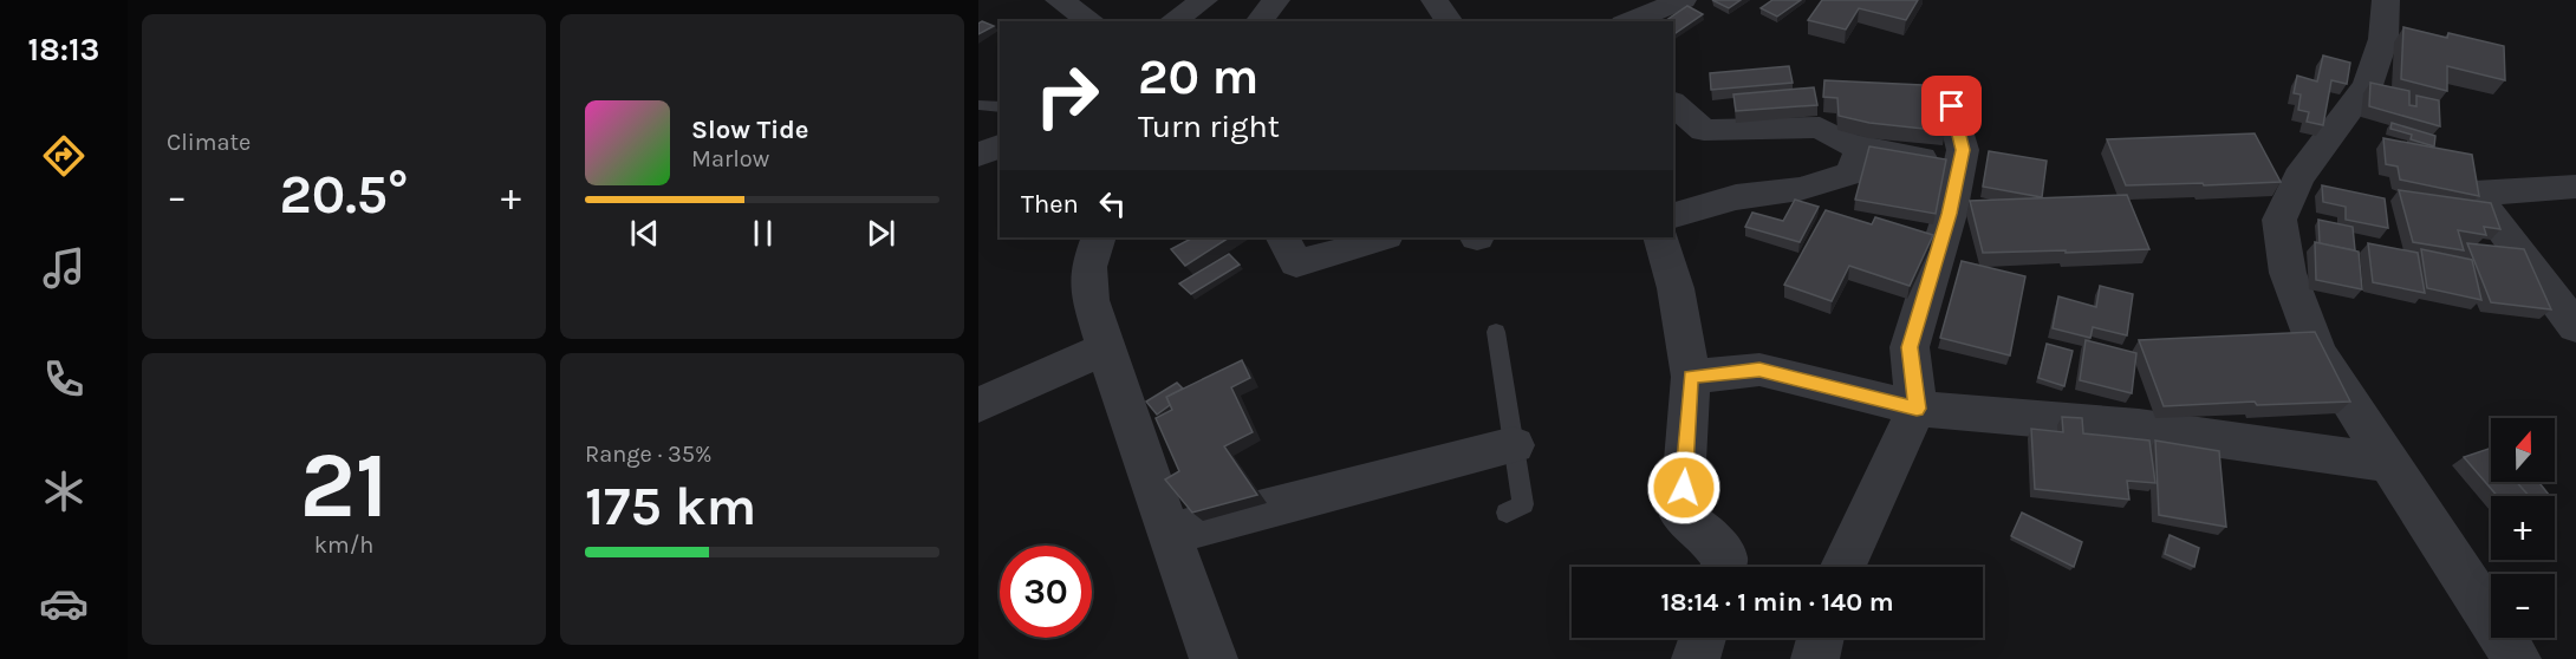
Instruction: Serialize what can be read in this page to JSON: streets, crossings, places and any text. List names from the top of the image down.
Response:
{
  "north": "top",
  "page": {
    "tabs": "18:13",
    "tile": [
      "Climate",
      ["21", "km/h"],
      ["Range · 35%", "175 km"]
    ],
    "turn": ["20 m", "Turn right"],
    "song": ["Slow Tide", "Marlow"],
    "heat": ["−", "20.5°", "+"],
    "then": "Then",
    "map_buttons": ["+", "−"],
    "limit": "30",
    "trip": "18:14 · 1 min · 140 m"
  }
}
